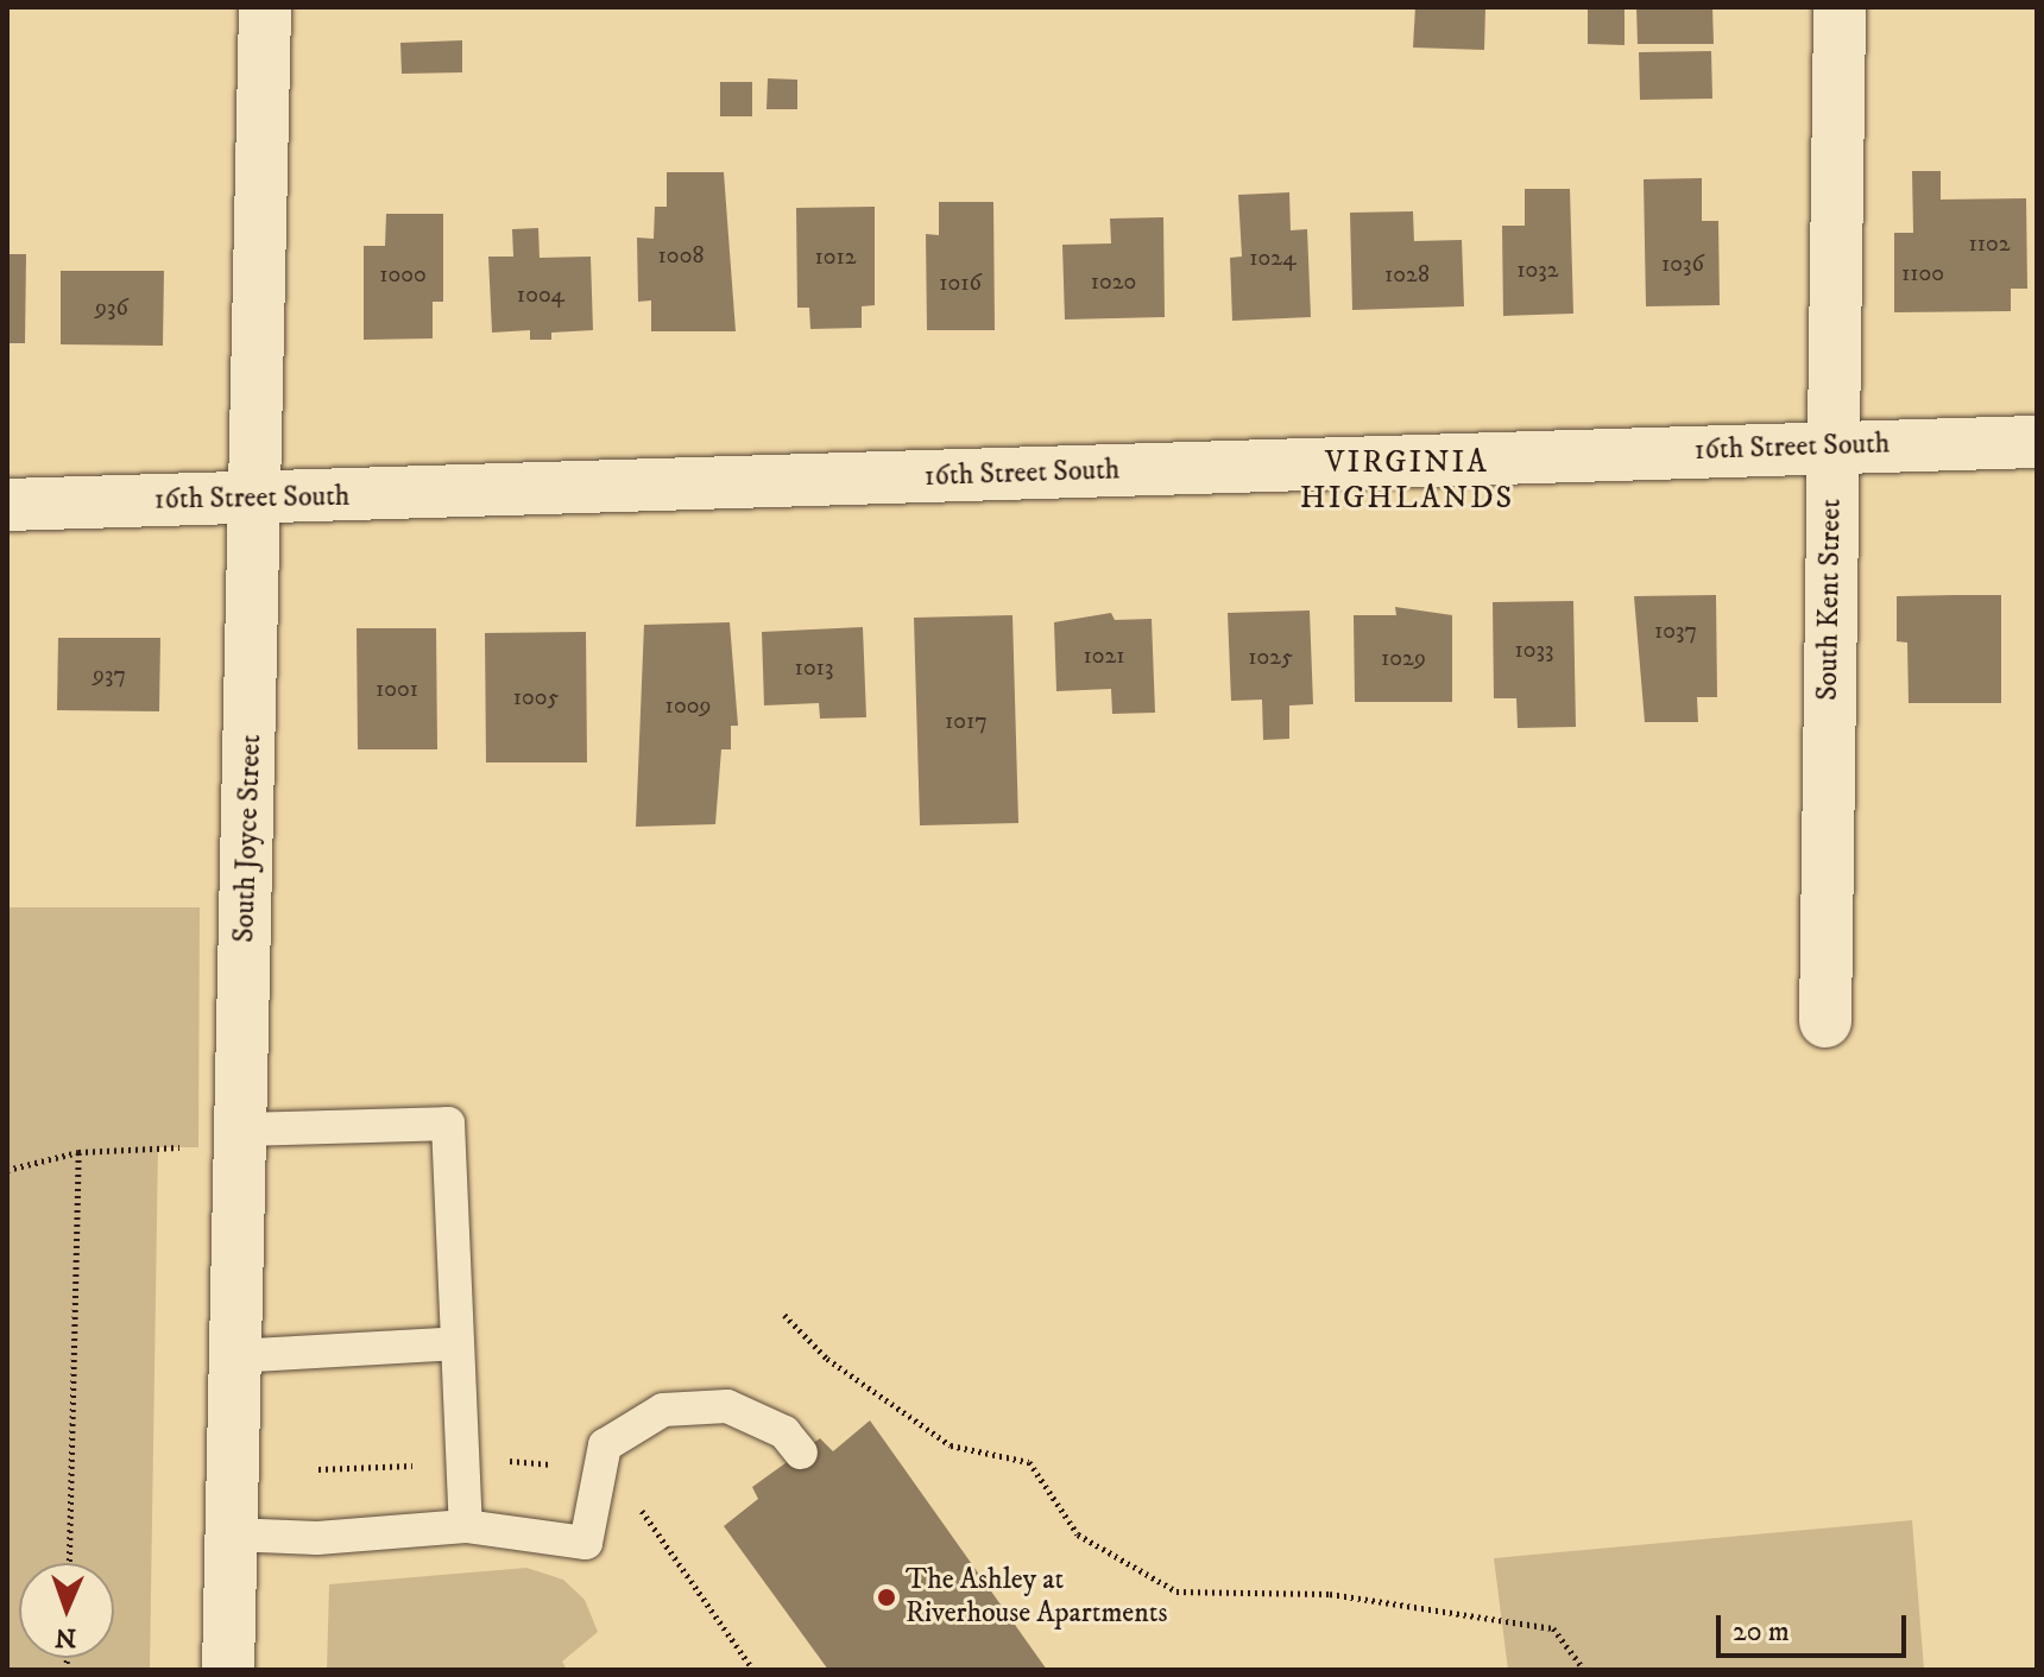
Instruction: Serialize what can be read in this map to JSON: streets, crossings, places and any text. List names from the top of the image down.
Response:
{
  "streets": {
    "street": ["16th Street South", "South Kent Street", "South Joyce Street"]
  },
  "crossings": [
    ["16th Street South", "South Kent Street"],
    ["16th Street South", "South Joyce Street"]
  ],
  "districts": ["VIRGINIA HIGHLANDS"],
  "places": ["The Ashley at Riverhouse Apartments"],
  "house_numbers": [
    "1102",
    "1008",
    "1012",
    "1024",
    "1036",
    "1032",
    "1100",
    "1000",
    "1028",
    "1020",
    "1016",
    "1004",
    "936",
    "1037",
    "1033",
    "1021",
    "1025",
    "1029",
    "1013",
    "937",
    "1001",
    "1005",
    "1009",
    "1017"
  ],
  "scale_bar": "20 m",
  "north": "bottom"
}
